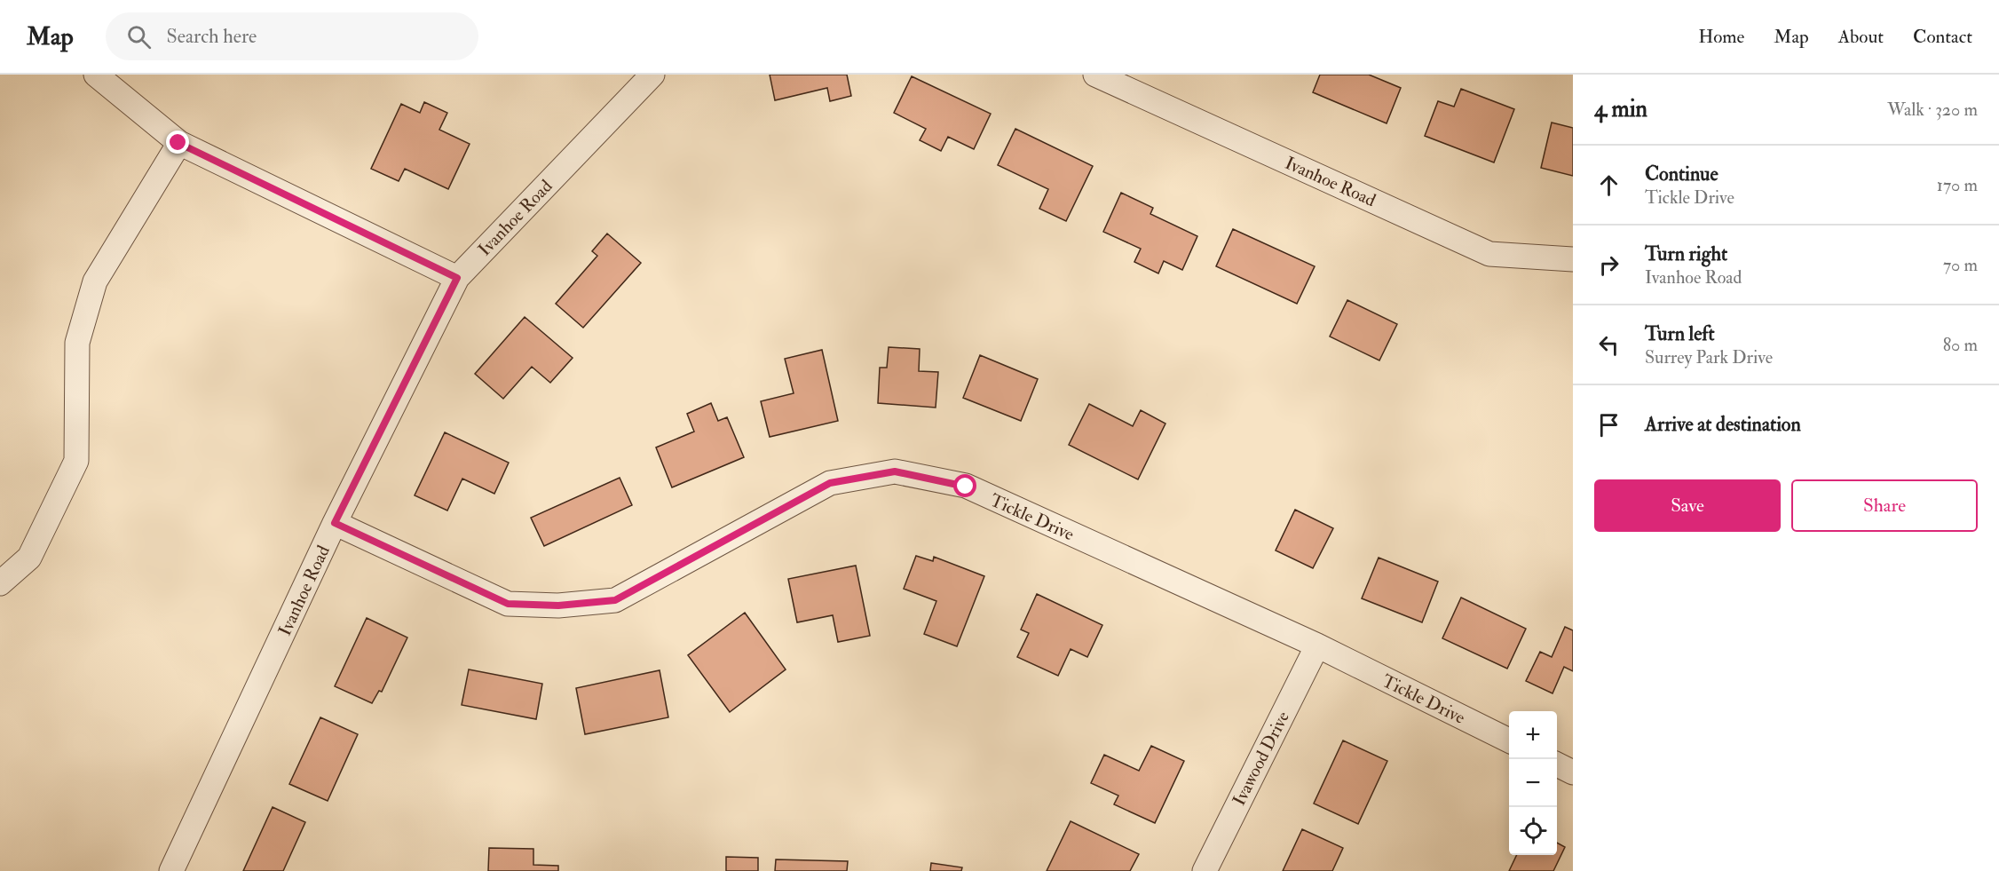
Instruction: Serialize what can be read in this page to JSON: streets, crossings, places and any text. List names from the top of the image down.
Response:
{
  "streets": {
    "street": ["Ivanhoe Road", "Tickle Drive", "Ivawood Drive"]
  },
  "crossings": [
    ["Ivanhoe Road", "Tickle Drive"],
    ["Tickle Drive", "Ivawood Drive"]
  ],
  "page": {
    "header": "Map",
    "search": "Search here",
    "nav": [
      "Home",
      "Map",
      "About",
      "Contact"
    ],
    "heading": ["4 min", "Walk · 320 m"],
    "list": [
      ["Continue", "Tickle Drive", "170 m"],
      ["Turn right", "Ivanhoe Road", "70 m"],
      ["Turn left", "Surrey Park Drive", "80 m"],
      "Arrive at destination"
    ],
    "buttons": ["Save", "Share"],
    "map_buttons": ["+", "−"]
  }
}
